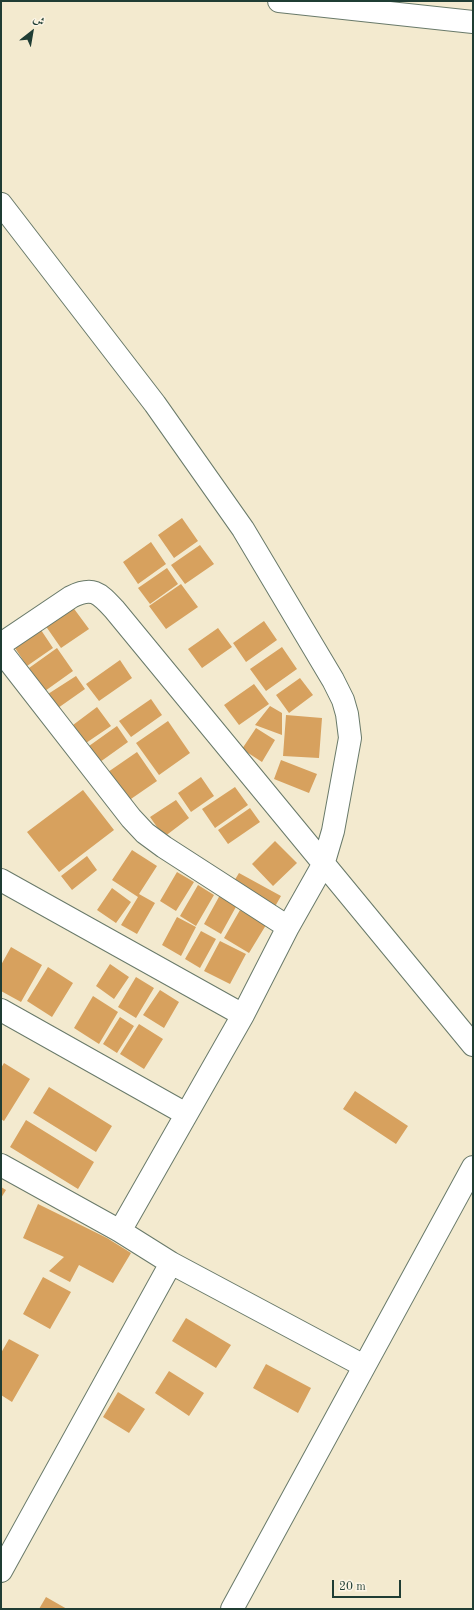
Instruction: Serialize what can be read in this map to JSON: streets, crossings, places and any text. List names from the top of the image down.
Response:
{
  "scale_bar": "20 m",
  "north": "top right"
}
